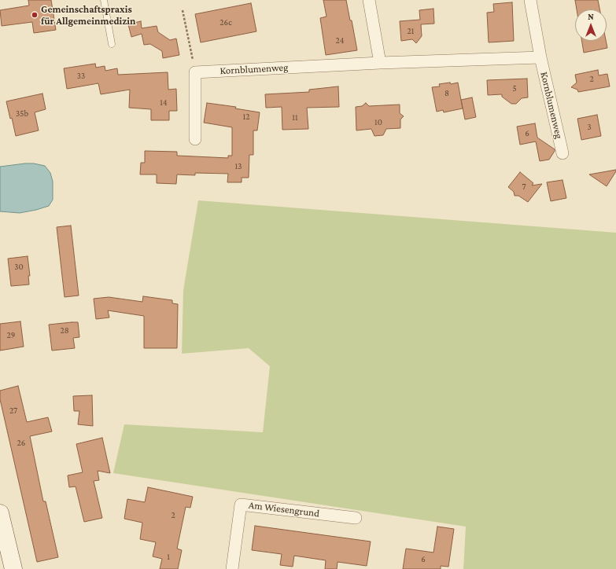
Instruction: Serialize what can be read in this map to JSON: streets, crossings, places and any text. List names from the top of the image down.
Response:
{
  "streets": {
    "street": ["Kornblumenweg", "Am Wiesengrund"]
  },
  "places": ["Gemeinschaftspraxis für Allgemeinmedizin"],
  "house_numbers": [
    "26c",
    "21",
    "24",
    "33",
    "2",
    "5",
    "8",
    "14",
    "35b",
    "12",
    "11",
    "10",
    "3",
    "6",
    "13",
    "7",
    "30",
    "28",
    "29",
    "27",
    "26",
    "2",
    "1",
    "6"
  ],
  "north": "top"
}
